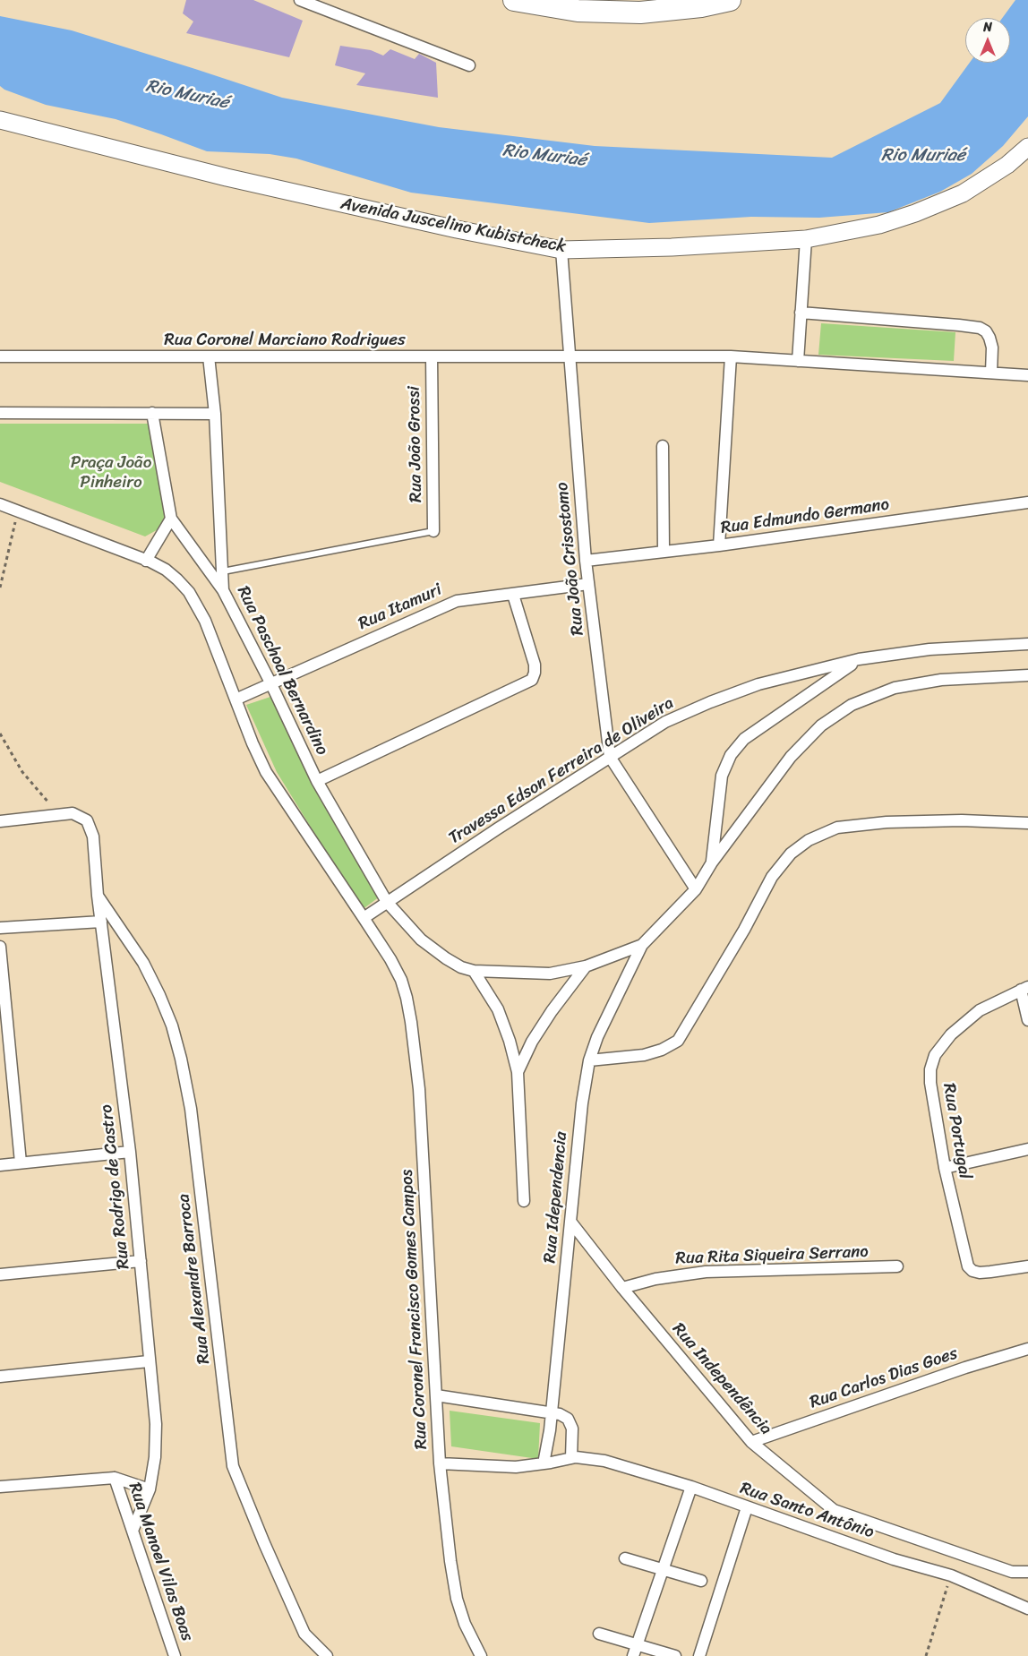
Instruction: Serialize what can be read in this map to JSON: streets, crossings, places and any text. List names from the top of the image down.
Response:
{
  "streets": {
    "street": [
      "Avenida Juscelino Kubistcheck",
      "Rua Coronel Marciano Rodrigues",
      "Rua João Grossi",
      "Rua Edmundo Germano",
      "Rua João Crisostomo",
      "Rua Itamuri",
      "Rua Paschoal Bernardino",
      "Travessa Edson Ferreira de Oliveira",
      "Rua Portugal",
      "Rua Rodrigo de Castro",
      "Rua Idependencia",
      "Rua Rita Siqueira Serrano",
      "Rua Alexandre Barroca",
      "Rua Coronel Francisco Gomes Campos",
      "Rua Carlos Dias Goes",
      "Rua Independência",
      "Rua Santo Antônio",
      "Rua Manoel Vilas Boas"
    ]
  },
  "crossings": [
    ["Avenida Juscelino Kubistcheck", "Rua João Crisostomo"],
    ["Rua Coronel Marciano Rodrigues", "Rua João Grossi"],
    ["Rua Coronel Marciano Rodrigues", "Rua João Crisostomo"],
    ["Rua Coronel Marciano Rodrigues", "Rua Paschoal Bernardino"],
    ["Rua Edmundo Germano", "Rua João Crisostomo"],
    ["Rua João Crisostomo", "Rua Itamuri"],
    ["Rua João Crisostomo", "Travessa Edson Ferreira de Oliveira"],
    ["Rua Itamuri", "Rua Paschoal Bernardino"],
    ["Rua Paschoal Bernardino", "Travessa Edson Ferreira de Oliveira"],
    ["Rua Paschoal Bernardino", "Rua Idependencia"],
    ["Travessa Edson Ferreira de Oliveira", "Rua Coronel Francisco Gomes Campos"],
    ["Rua Rodrigo de Castro", "Rua Alexandre Barroca"],
    ["Rua Rodrigo de Castro", "Rua Manoel Vilas Boas"],
    ["Rua Idependencia", "Rua Independência"],
    ["Rua Idependencia", "Rua Santo Antônio"],
    ["Rua Rita Siqueira Serrano", "Rua Independência"],
    ["Rua Coronel Francisco Gomes Campos", "Rua Santo Antônio"],
    ["Rua Carlos Dias Goes", "Rua Independência"]
  ],
  "water": ["Rio Muriaé"],
  "parks": ["Praça João Pinheiro"],
  "north": "top"
}
